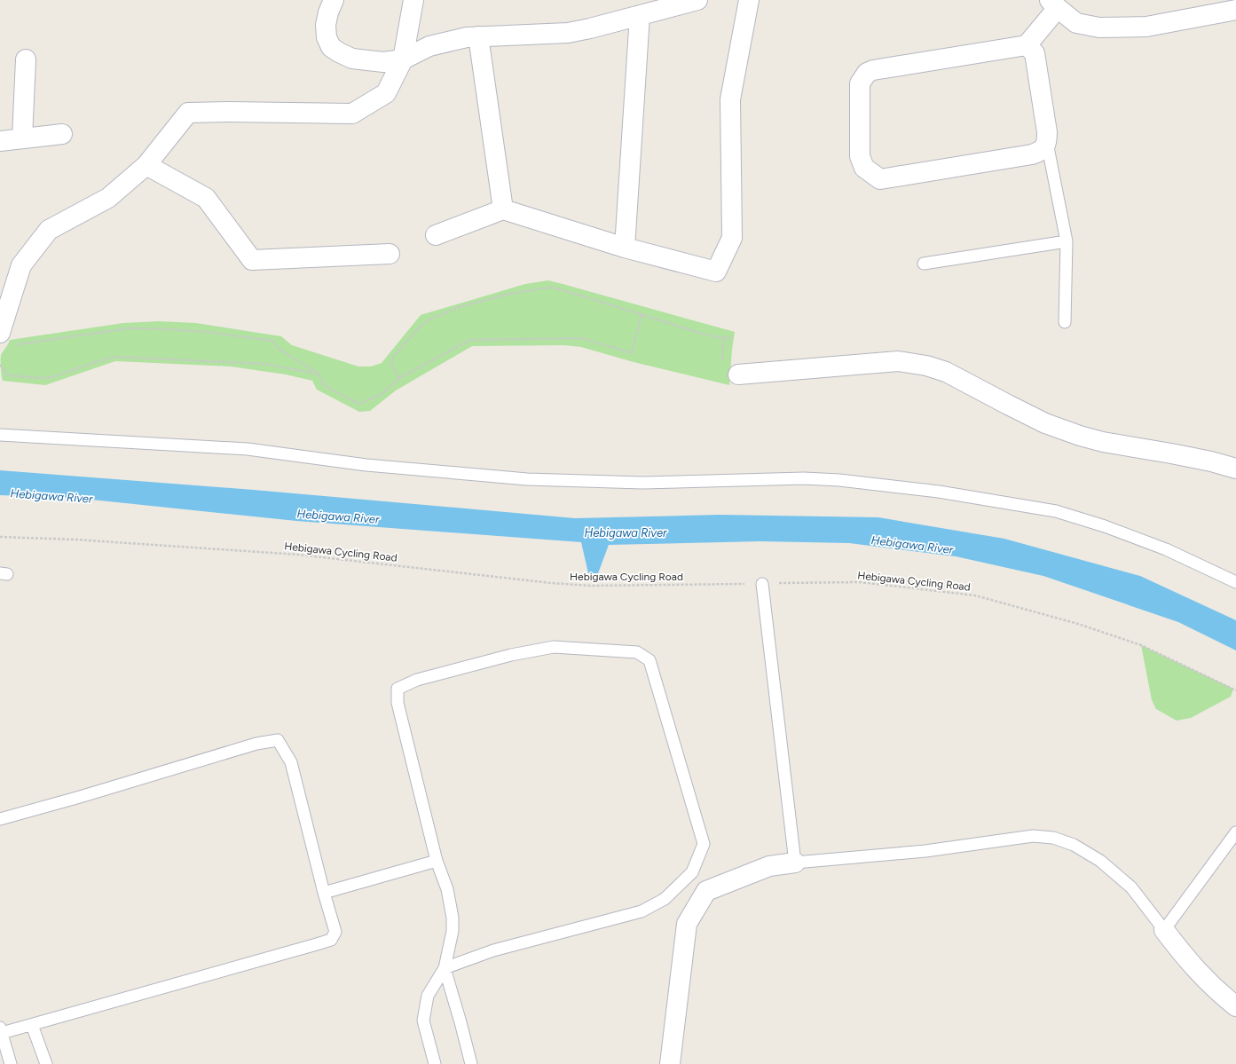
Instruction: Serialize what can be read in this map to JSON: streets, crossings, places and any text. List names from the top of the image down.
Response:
{
  "streets": {
    "path": ["Hebigawa Cycling Road"]
  },
  "water": ["Hebigawa River"]
}
